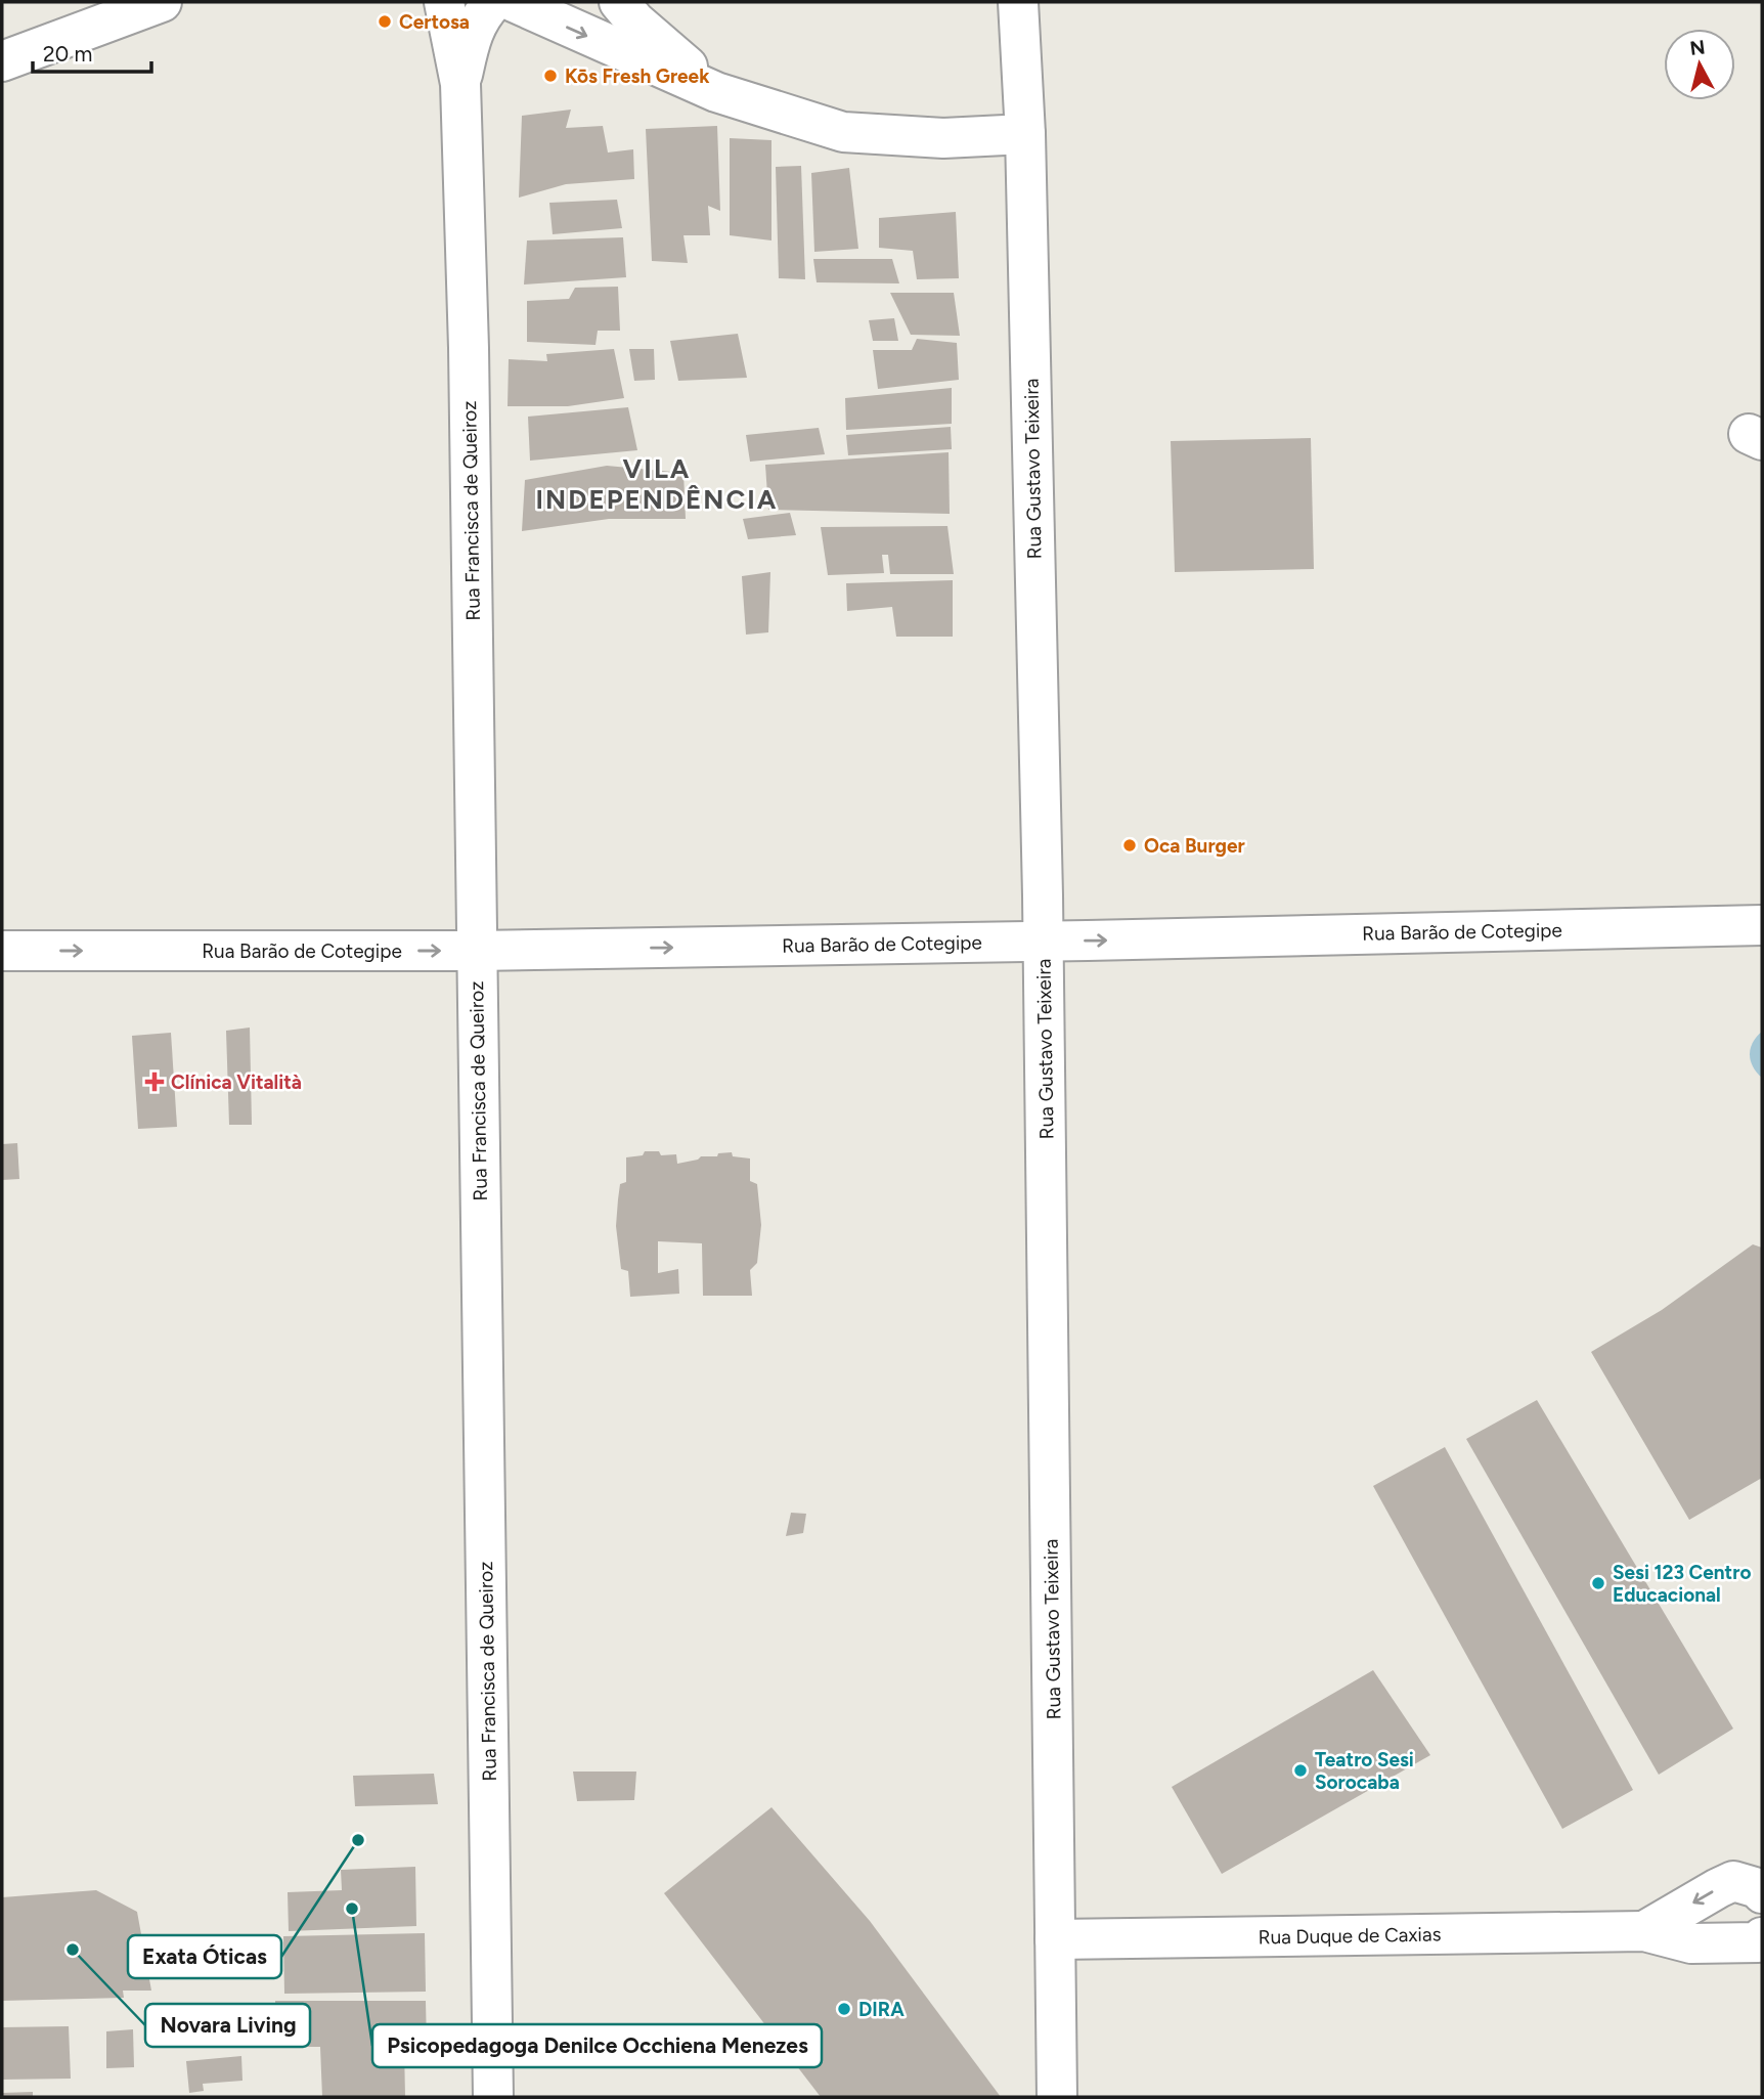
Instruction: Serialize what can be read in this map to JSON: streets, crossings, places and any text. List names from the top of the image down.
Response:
{
  "streets": {
    "street": [
      "Rua Gustavo Teixeira",
      "Rua Francisca de Queiroz",
      "Rua Barão de Cotegipe",
      "Rua Duque de Caxias"
    ]
  },
  "crossings": [
    ["Rua Gustavo Teixeira", "Rua Barão de Cotegipe"],
    ["Rua Gustavo Teixeira", "Rua Duque de Caxias"],
    ["Rua Francisca de Queiroz", "Rua Barão de Cotegipe"]
  ],
  "one_way": ["Rua Barão de Cotegipe"],
  "districts": ["VILA INDEPENDÊNCIA"],
  "places": {
    "other": [
      "Certosa",
      "Kōs Fresh Greek",
      "Oca Burger",
      "Sesi 123 Centro Educacional",
      "Teatro Sesi Sorocaba",
      "Exata Óticas",
      "Psicopedagoga Denilce Occhiena Menezes",
      "Novara Living",
      "DIRA"
    ],
    "health": ["Clínica Vitalità"]
  },
  "scale_bar": "20 m",
  "north": "top"
}
